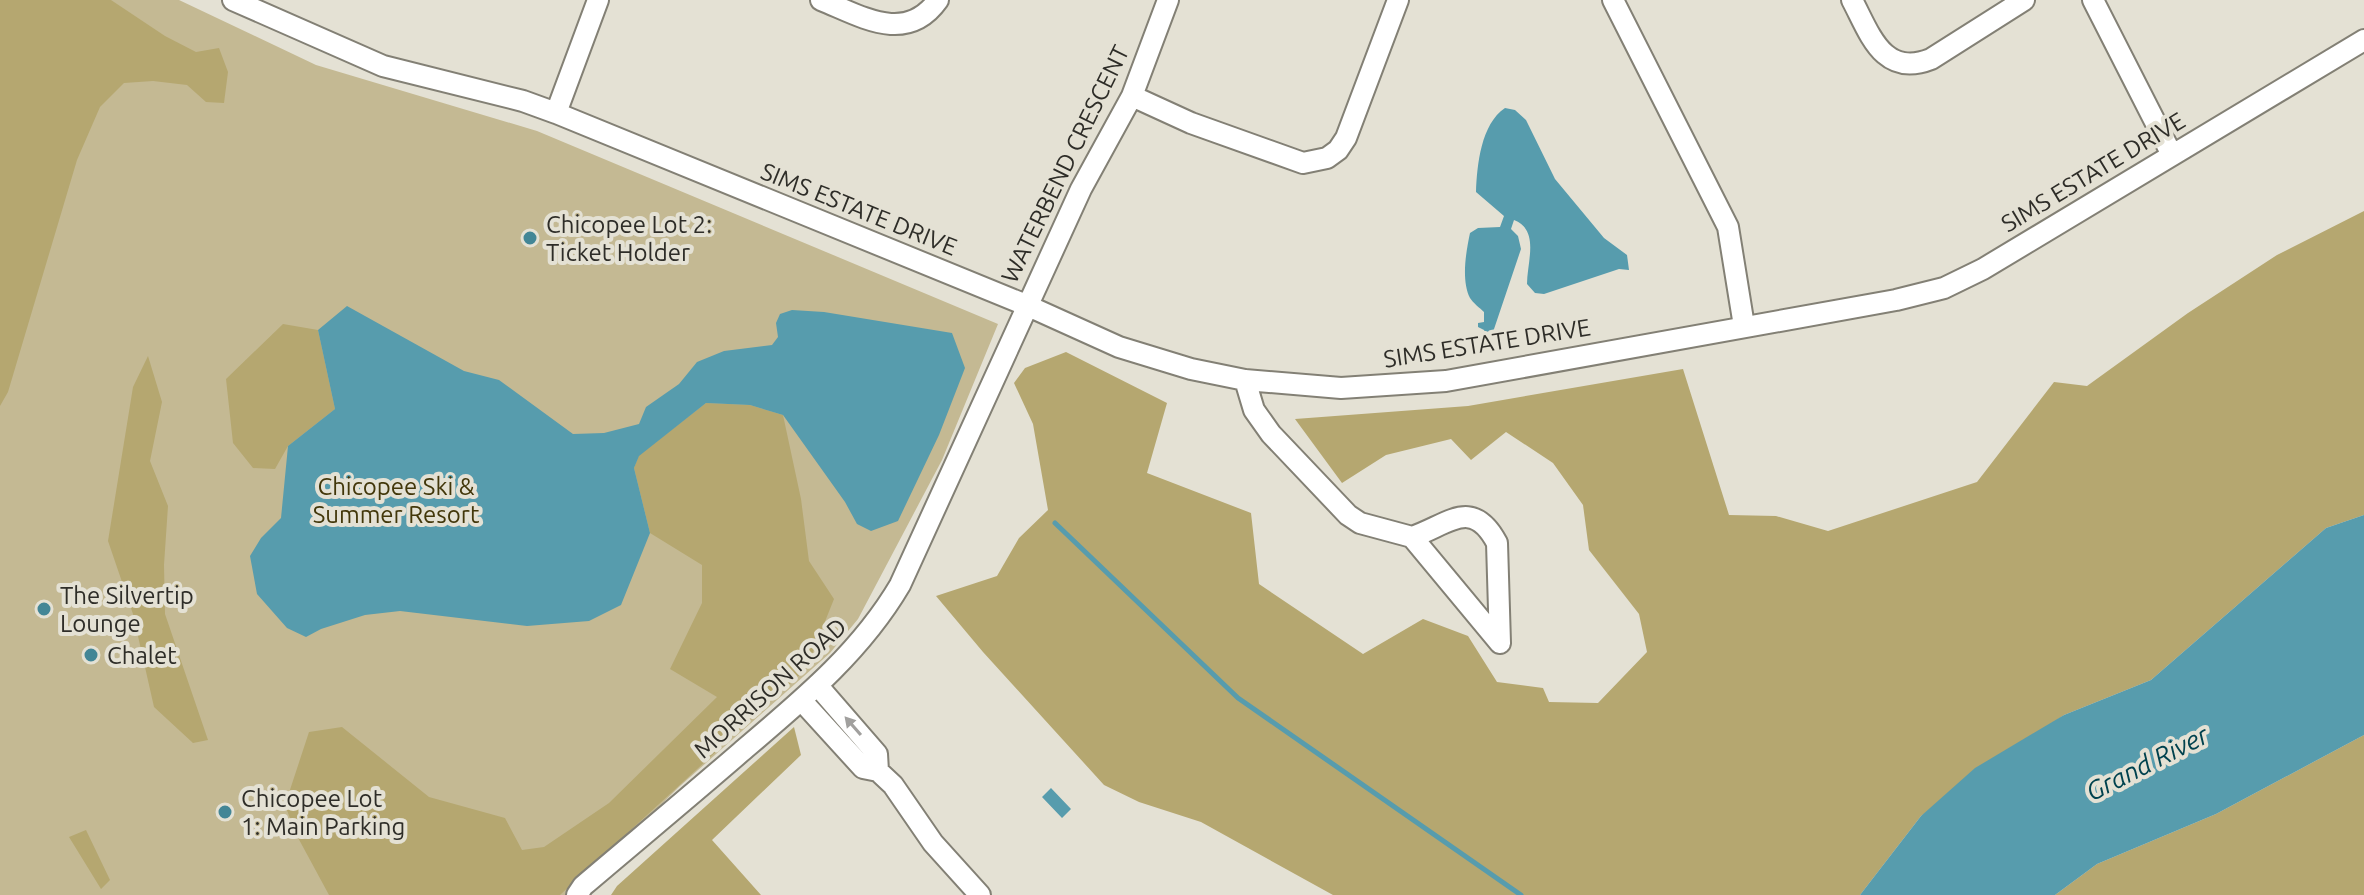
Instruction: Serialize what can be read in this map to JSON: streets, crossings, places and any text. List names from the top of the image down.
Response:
{
  "streets": {
    "street": ["WATERBEND CRESCENT", "SIMS ESTATE DRIVE", "MORRISON ROAD"]
  },
  "crossings": [
    ["WATERBEND CRESCENT", "SIMS ESTATE DRIVE"],
    ["WATERBEND CRESCENT", "MORRISON ROAD"],
    ["SIMS ESTATE DRIVE", "MORRISON ROAD"]
  ],
  "water": ["Grand River"],
  "parks": ["Chicopee Ski & Summer Resort"],
  "places": [
    "Chicopee Lot 2: Ticket Holder",
    "The Silvertip Lounge",
    "Chalet",
    "Chicopee Lot 1: Main Parking"
  ]
}
